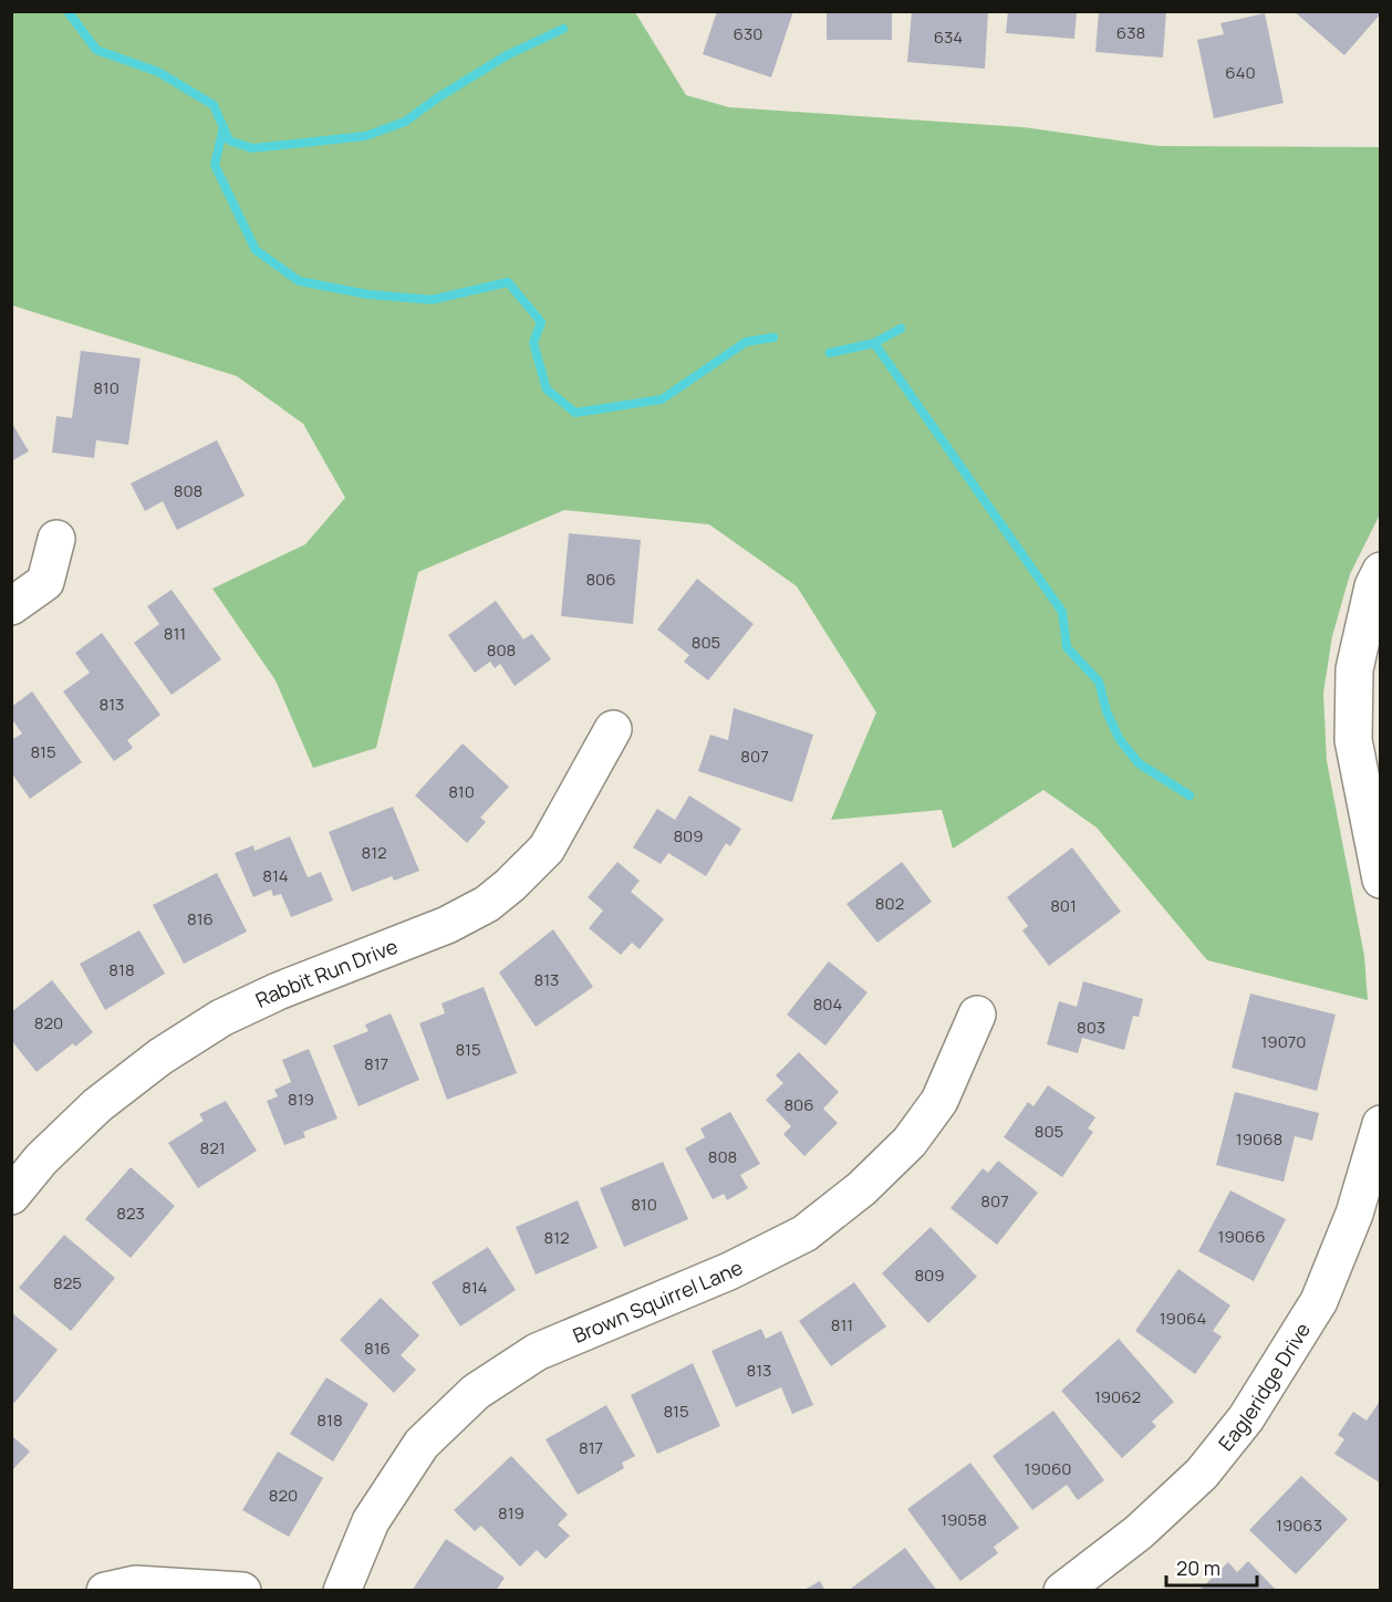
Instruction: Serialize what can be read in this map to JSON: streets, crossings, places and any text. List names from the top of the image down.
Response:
{
  "streets": {
    "street": ["Rabbit Run Drive", "Brown Squirrel Lane", "Eagleridge Drive"]
  },
  "house_numbers": [
    "638",
    "630",
    "634",
    "640",
    "810",
    "808",
    "806",
    "811",
    "805",
    "808",
    "813",
    "815",
    "807",
    "810",
    "809",
    "812",
    "814",
    "802",
    "801",
    "816",
    "818",
    "813",
    "804",
    "820",
    "803",
    "19070",
    "815",
    "817",
    "819",
    "806",
    "805",
    "19068",
    "821",
    "808",
    "807",
    "810",
    "823",
    "19066",
    "812",
    "809",
    "825",
    "814",
    "19064",
    "811",
    "816",
    "813",
    "19062",
    "815",
    "818",
    "817",
    "19060",
    "820",
    "819",
    "19058",
    "19063"
  ],
  "scale_bar": "20 m"
}
